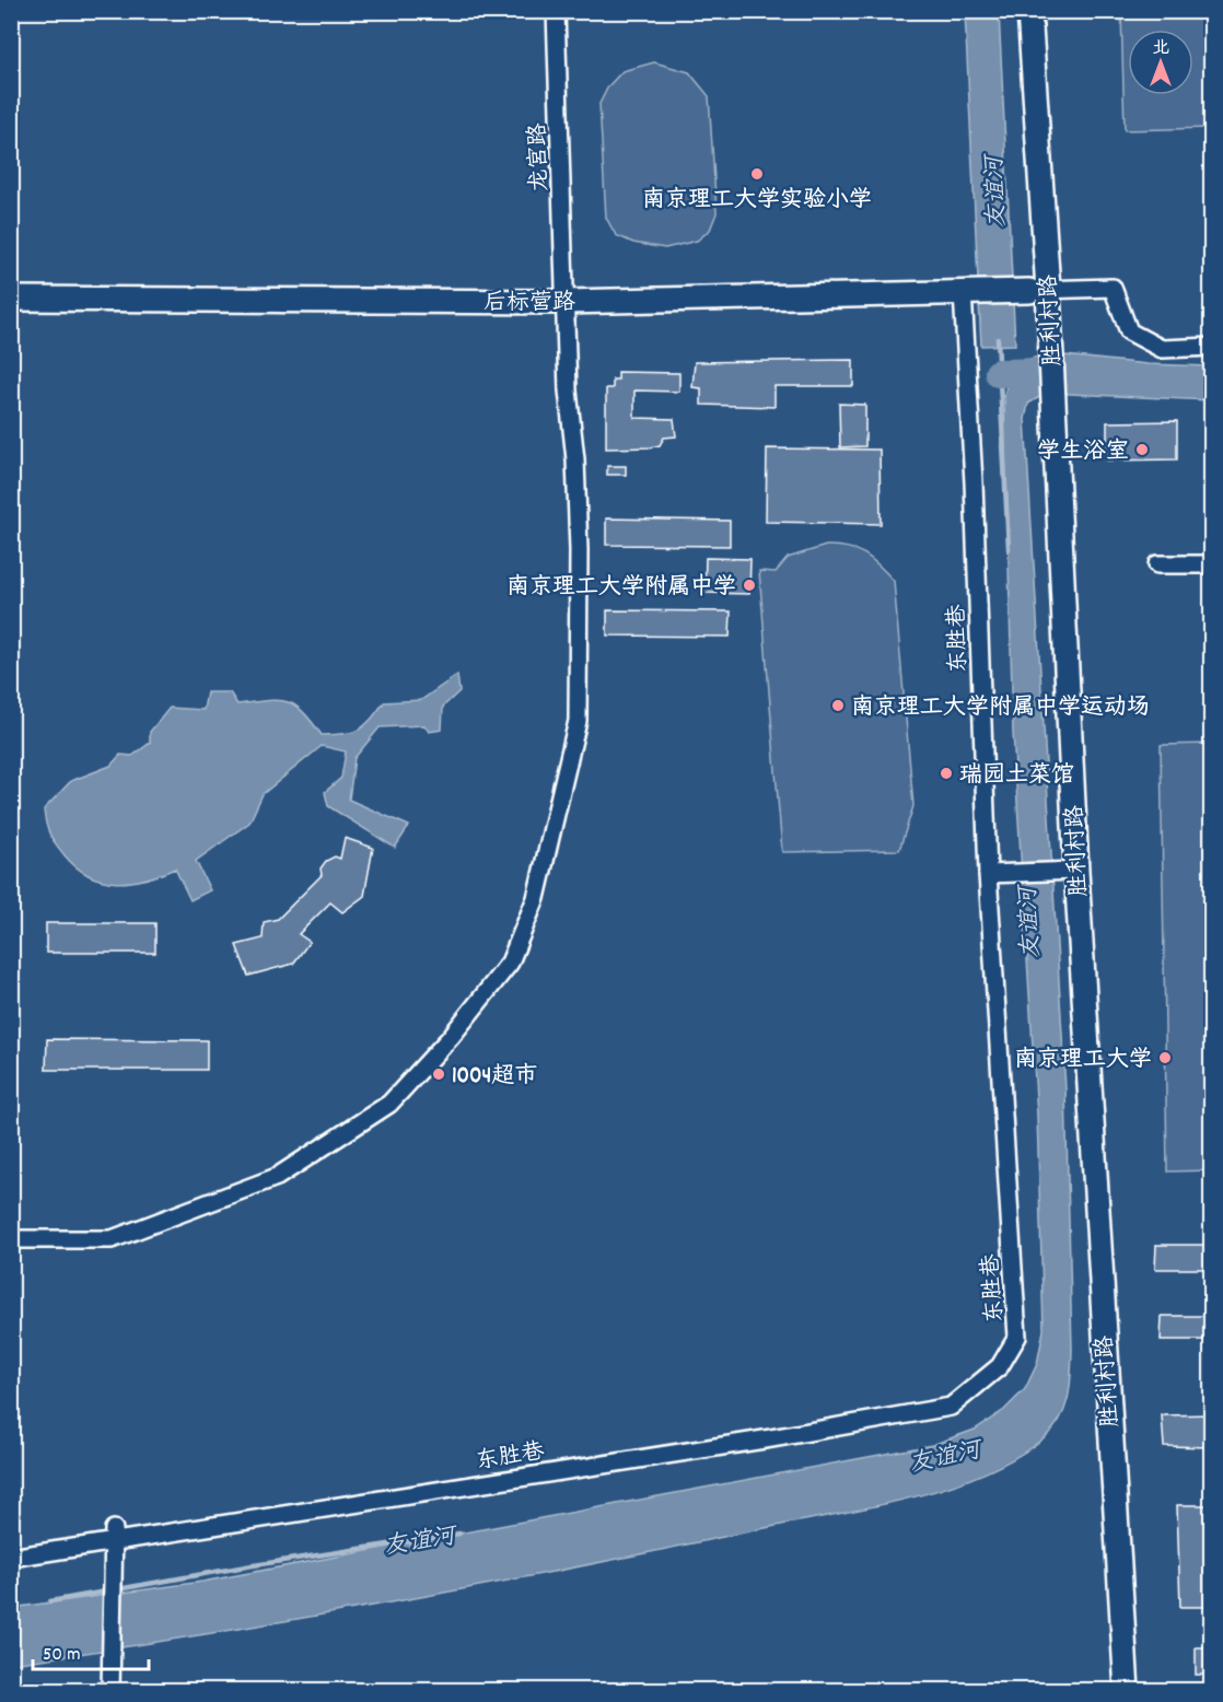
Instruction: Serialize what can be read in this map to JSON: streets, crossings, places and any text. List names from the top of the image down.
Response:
{
  "streets": {
    "street": [
      "龙宫路",
      "后标营路",
      "胜利村路",
      "东胜巷"
    ]
  },
  "crossings": [
    ["龙宫路", "后标营路"],
    ["后标营路", "胜利村路"],
    ["后标营路", "东胜巷"]
  ],
  "water": ["友谊河"],
  "places": [
    "南京理工大学实验小学",
    "学生浴室",
    "南京理工大学附属中学",
    "南京理工大学附属中学运动场",
    "瑞园土菜馆",
    "南京理工大学",
    "1004超市"
  ],
  "scale_bar": "50 m",
  "north": "top"
}
